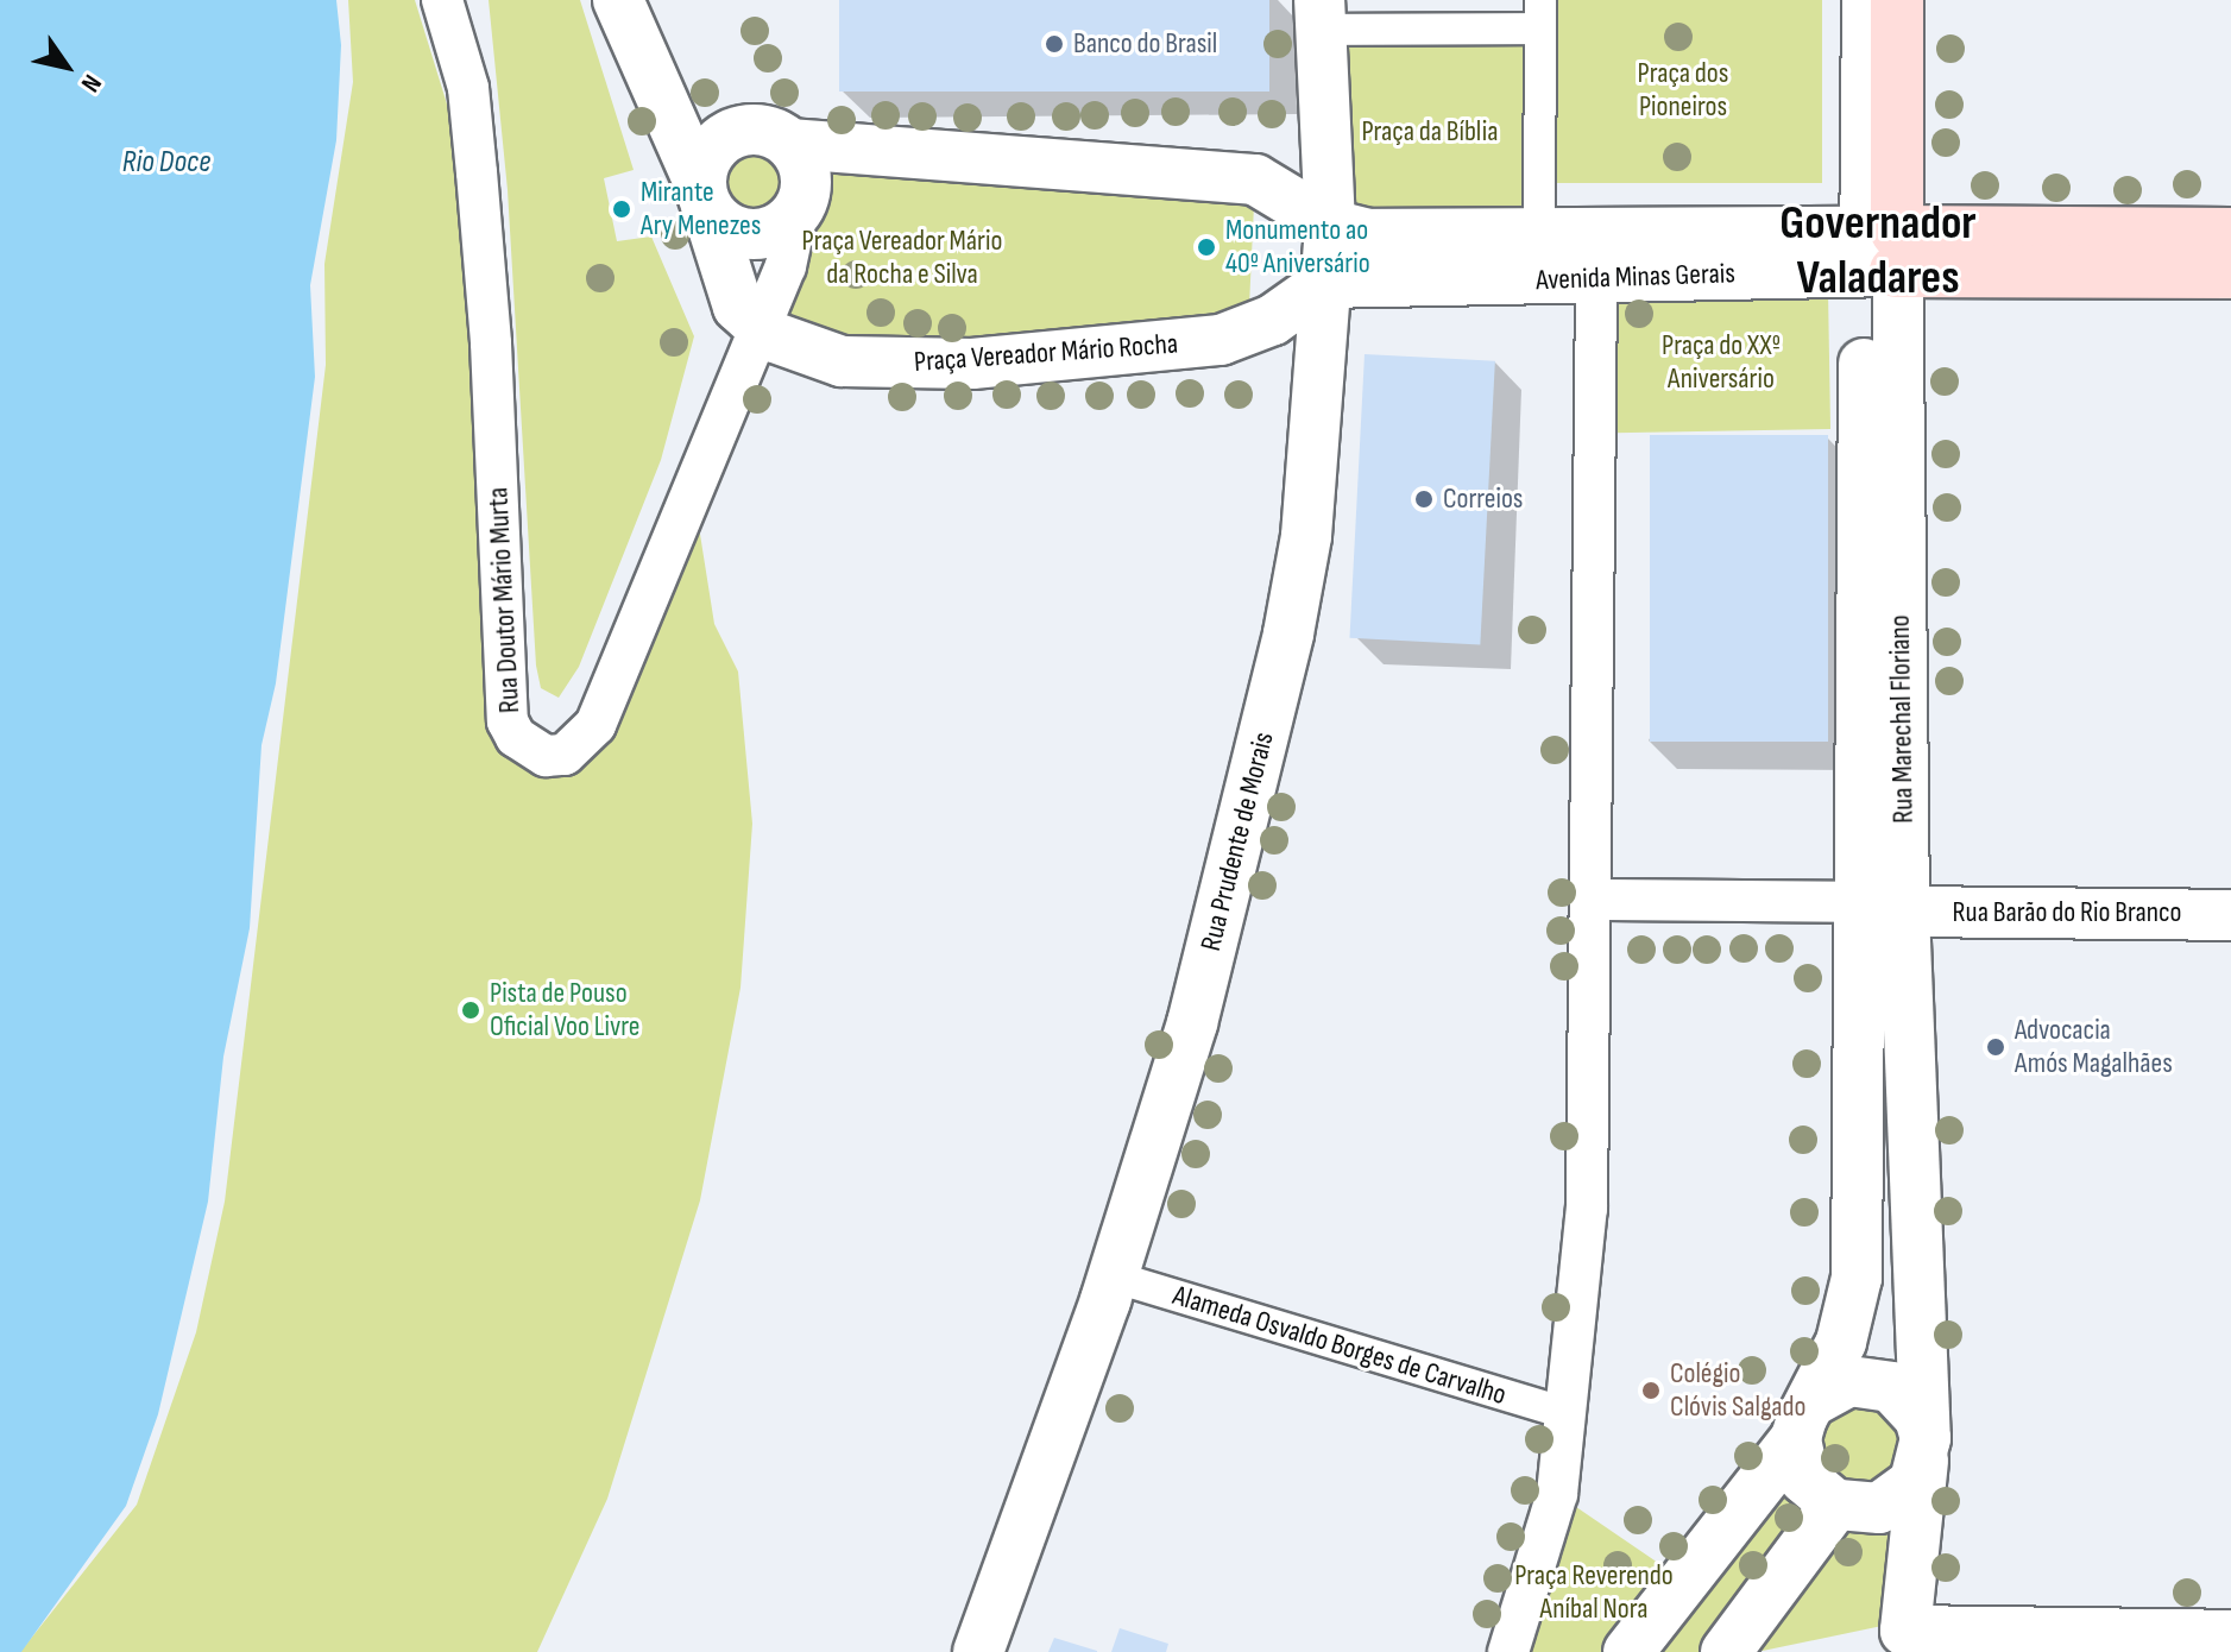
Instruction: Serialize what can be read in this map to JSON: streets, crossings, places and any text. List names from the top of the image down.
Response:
{
  "streets": {
    "main road": ["Avenida Minas Gerais", "Rua Marechal Floriano"],
    "street": [
      "Praça Vereador Mário Rocha",
      "Rua Doutor Mário Murta",
      "Rua Prudente de Morais",
      "Rua Barão do Rio Branco",
      "Alameda Osvaldo Borges de Carvalho"
    ]
  },
  "crossings": [
    ["Avenida Minas Gerais", "Praça Vereador Mário Rocha"],
    ["Avenida Minas Gerais", "Rua Marechal Floriano"],
    ["Avenida Minas Gerais", "Rua Prudente de Morais"],
    ["Praça Vereador Mário Rocha", "Rua Doutor Mário Murta"],
    ["Praça Vereador Mário Rocha", "Rua Prudente de Morais"],
    ["Rua Marechal Floriano", "Rua Barão do Rio Branco"],
    ["Rua Prudente de Morais", "Alameda Osvaldo Borges de Carvalho"]
  ],
  "districts": ["Governador Valadares"],
  "water": ["Rio Doce"],
  "parks": [
    "Praça dos Pioneiros",
    "Praça da Bíblia",
    "Praça Vereador Mário da Rocha e Silva",
    "Praça do XXº Aniversário",
    "Praça Reverendo Aníbal Nora"
  ],
  "places": [
    "Banco do Brasil",
    "Mirante Ary Menezes",
    "Monumento ao 40º Aniversário",
    "Correios",
    "Pista de Pouso Oficial Voo Livre",
    "Advocacia Amós Magalhães",
    "Colégio Clóvis Salgado"
  ],
  "north": "bottom right"
}
